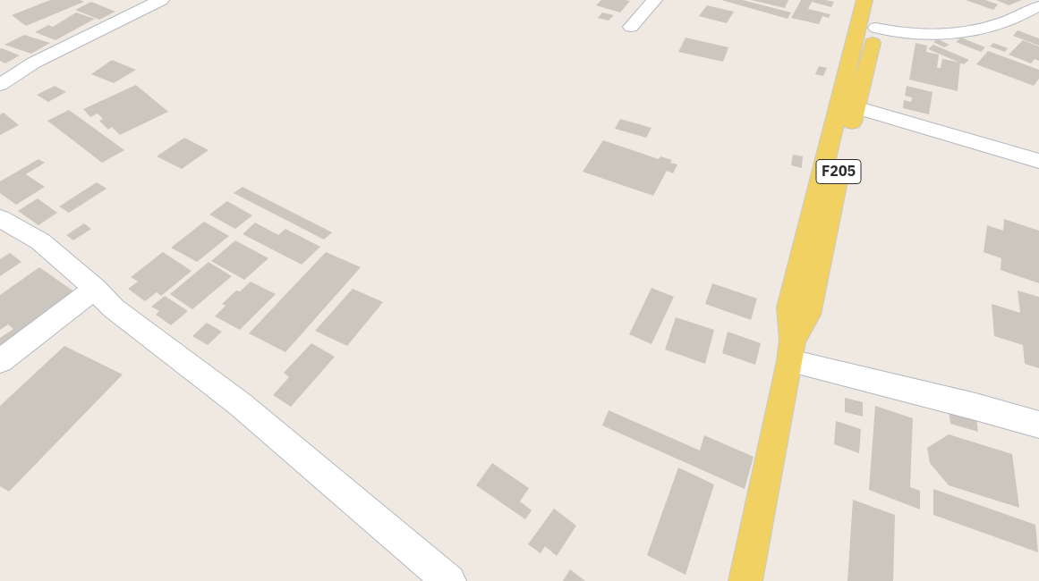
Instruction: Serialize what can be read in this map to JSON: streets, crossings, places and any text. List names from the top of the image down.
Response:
{
  "streets": {
    "main road": ["F205"]
  }
}
